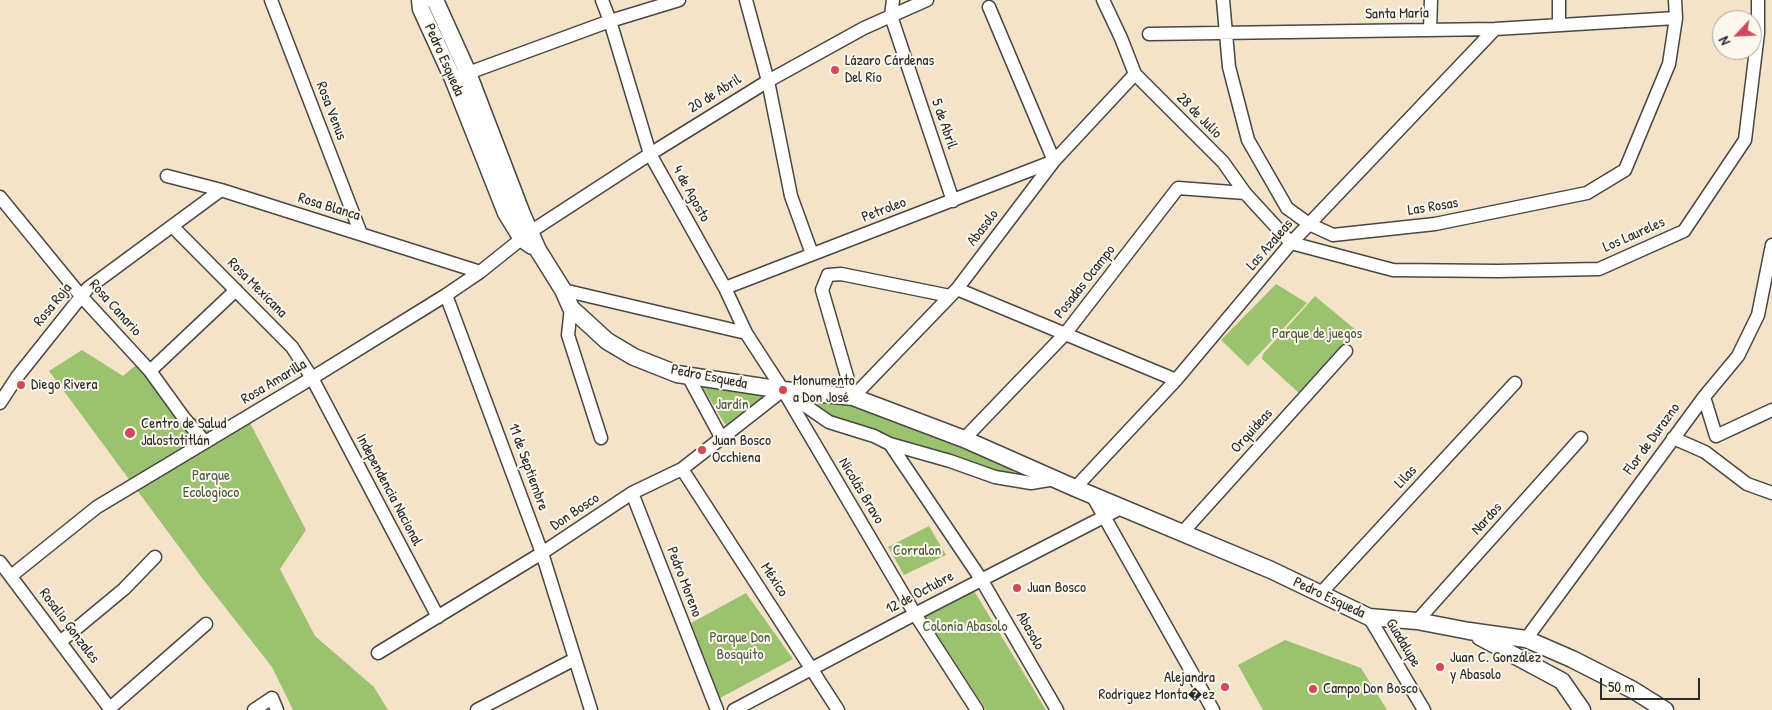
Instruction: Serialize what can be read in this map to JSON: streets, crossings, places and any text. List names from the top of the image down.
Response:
{
  "streets": {
    "street": [
      "Santa María",
      "Pedro Esqueda",
      "20 de Abril",
      "Rosa Venus",
      "28 de Julio",
      "5 de Abril",
      "4 de Agosto",
      "Rosa Blanca",
      "Las Rosas",
      "Petroleo",
      "Abasolo",
      "Los Laureles",
      "Las Azaleas",
      "Posadas Ocampo",
      "Rosa Mexicana",
      "Rosa Roja",
      "Rosa Canario",
      "Rosa Amarilla",
      "Orquideas",
      "Flor de Durazno",
      "11 de Septiembre",
      "Lilas",
      "Independencia Nacional",
      "Nicolás Bravo",
      "Don Bosco",
      "Nardos",
      "México",
      "Pedro Moreno",
      "12 de Octubre",
      "Rosalio Gonzales",
      "Guadalupe"
    ]
  },
  "crossings": [
    ["Santa María", "Las Rosas"],
    ["Santa María", "Las Azaleas"],
    ["Pedro Esqueda", "20 de Abril"],
    ["Pedro Esqueda", "4 de Agosto"],
    ["Pedro Esqueda", "Abasolo"],
    ["Pedro Esqueda", "Las Azaleas"],
    ["Pedro Esqueda", "Posadas Ocampo"],
    ["Pedro Esqueda", "Rosa Amarilla"],
    ["Pedro Esqueda", "Orquideas"],
    ["Pedro Esqueda", "Flor de Durazno"],
    ["Pedro Esqueda", "Lilas"],
    ["Pedro Esqueda", "Nicolás Bravo"],
    ["Pedro Esqueda", "Don Bosco"],
    ["Pedro Esqueda", "Nardos"],
    ["Pedro Esqueda", "12 de Octubre"],
    ["Pedro Esqueda", "Guadalupe"],
    ["20 de Abril", "5 de Abril"],
    ["20 de Abril", "4 de Agosto"],
    ["20 de Abril", "Rosa Amarilla"],
    ["Rosa Venus", "Rosa Blanca"],
    ["28 de Julio", "Abasolo"],
    ["28 de Julio", "Los Laureles"],
    ["28 de Julio", "Las Azaleas"],
    ["28 de Julio", "Posadas Ocampo"],
    ["5 de Abril", "Petroleo"],
    ["4 de Agosto", "Petroleo"],
    ["4 de Agosto", "Nicolás Bravo"],
    ["4 de Agosto", "Don Bosco"],
    ["Rosa Blanca", "Rosa Roja"],
    ["Rosa Blanca", "Rosa Amarilla"],
    ["Las Rosas", "Las Azaleas"],
    ["Petroleo", "Abasolo"],
    ["Abasolo", "12 de Octubre"],
    ["Los Laureles", "Las Azaleas"],
    ["Rosa Mexicana", "Rosa Roja"],
    ["Rosa Mexicana", "Rosa Amarilla"],
    ["Rosa Mexicana", "Independencia Nacional"],
    ["Rosa Roja", "Rosa Canario"],
    ["Rosa Canario", "Rosa Amarilla"],
    ["Rosa Amarilla", "11 de Septiembre"],
    ["Rosa Amarilla", "Independencia Nacional"],
    ["Rosa Amarilla", "Rosalio Gonzales"],
    ["11 de Septiembre", "Don Bosco"],
    ["Independencia Nacional", "Don Bosco"],
    ["Nicolás Bravo", "Don Bosco"],
    ["Nicolás Bravo", "12 de Octubre"],
    ["Don Bosco", "México"],
    ["Don Bosco", "Pedro Moreno"],
    ["México", "12 de Octubre"]
  ],
  "parks": [
    "Parque de juegos",
    "Jardín",
    "Parque Ecologioco",
    "Corralon",
    "Colonía Abasolo",
    "Parque Don Bosquito"
  ],
  "places": [
    "Lázaro Cárdenas Del Río",
    "Diego Rivera",
    "Monumento a Don José",
    "Centro de Salud Jalostotitlán",
    "Juan Bosco Occhiena",
    "Juan Bosco",
    "Juan C. González y Abasolo",
    "Alejandra Rodriguez Monta�ez",
    "Campo Don Bosco"
  ],
  "scale_bar": "50 m",
  "north": "bottom left"
}
